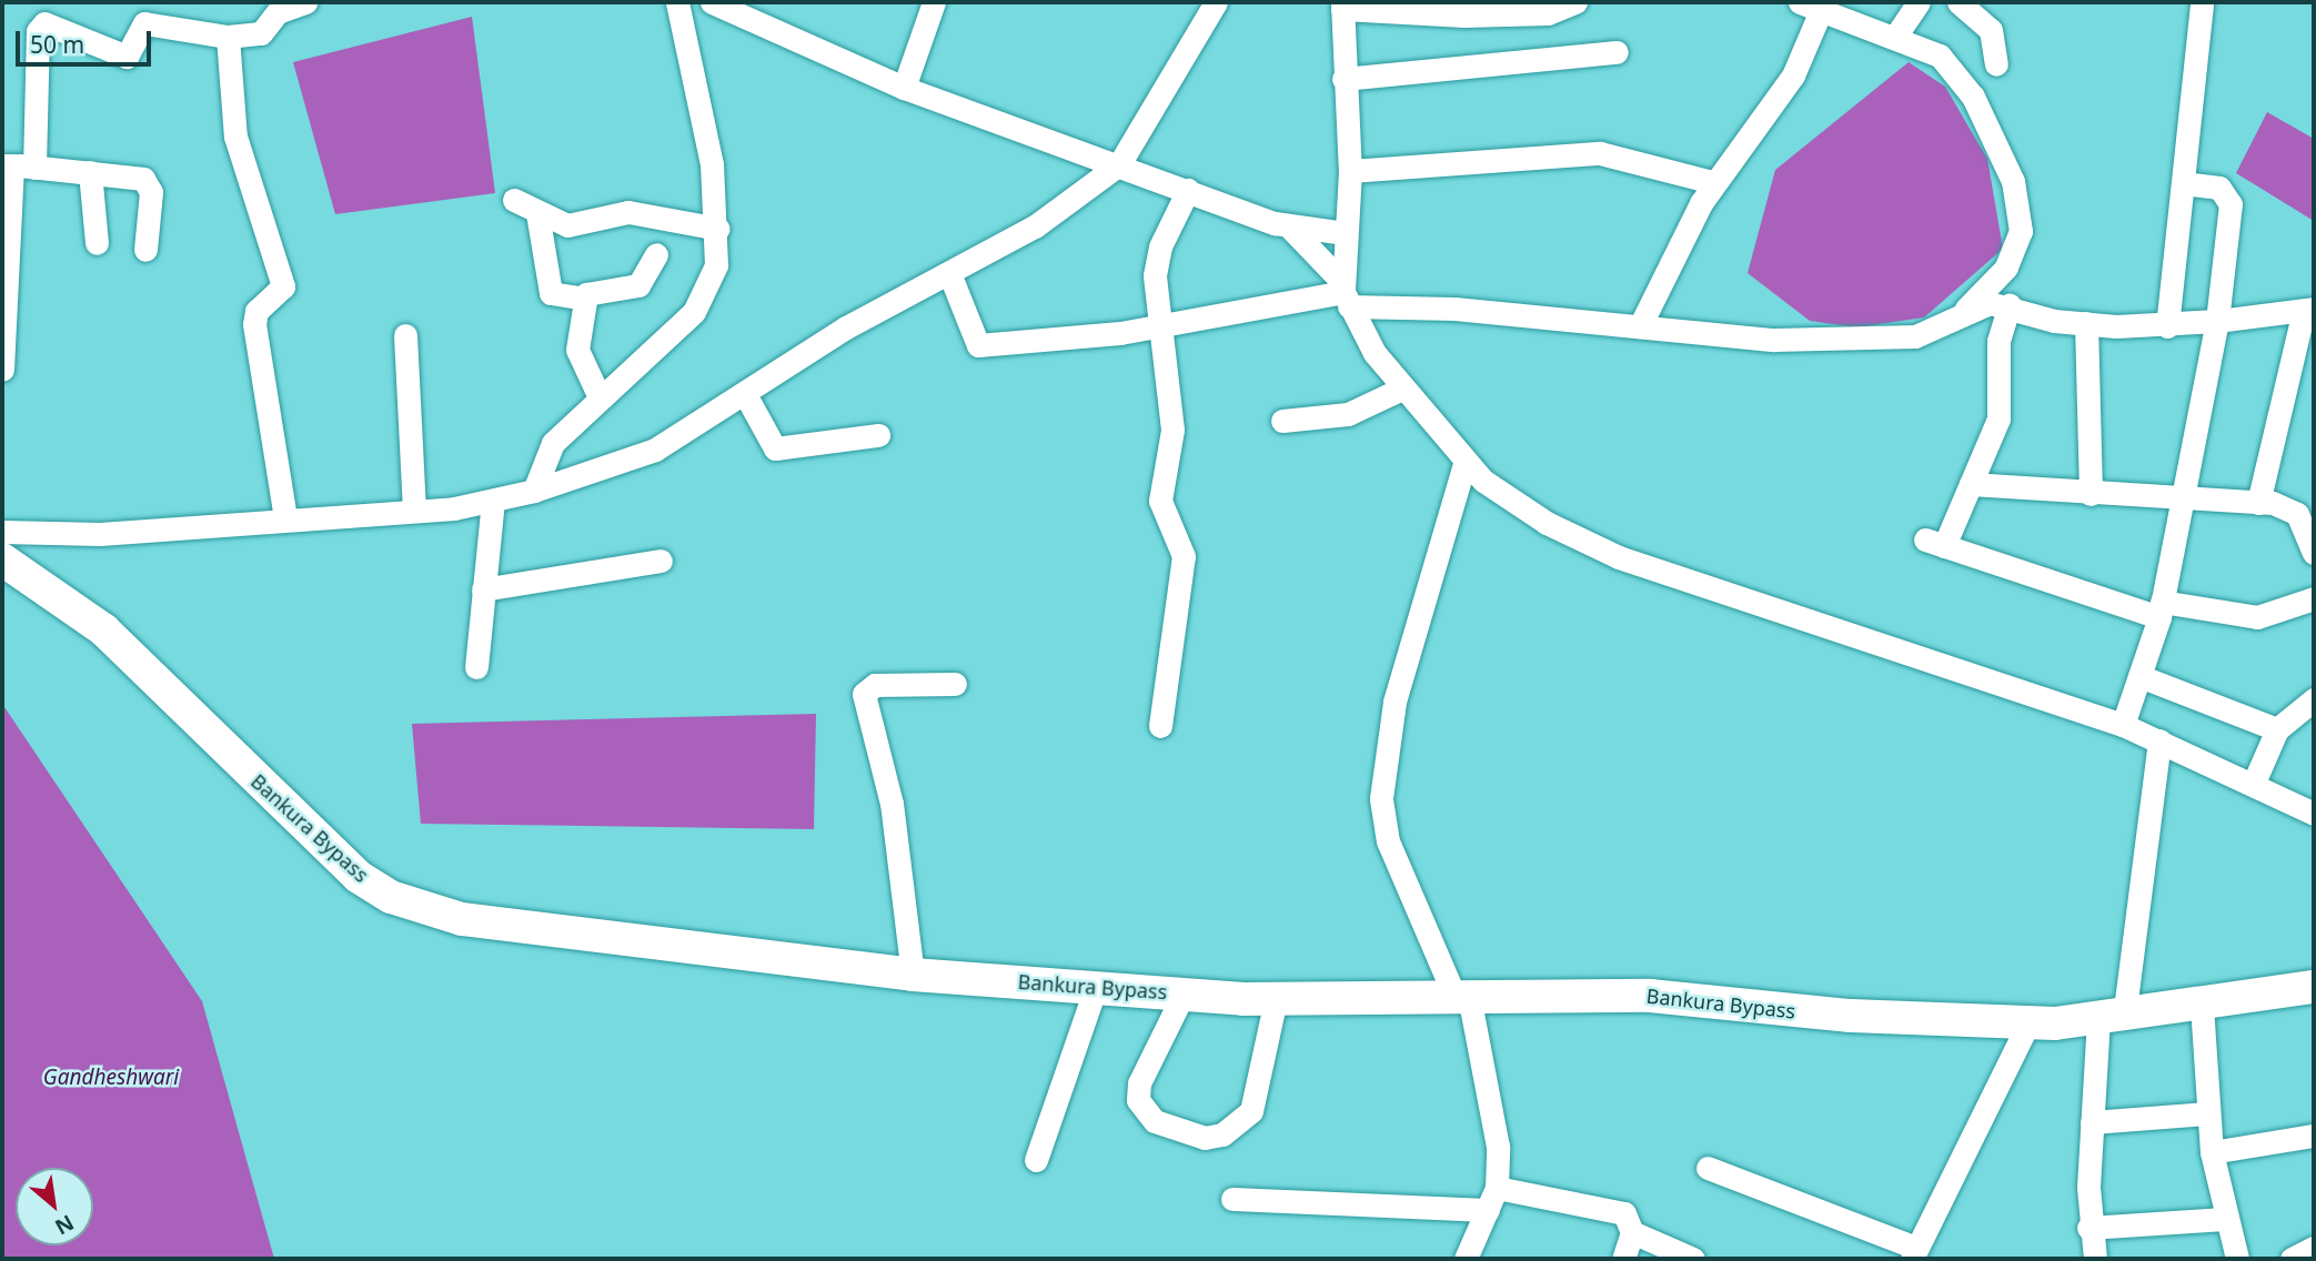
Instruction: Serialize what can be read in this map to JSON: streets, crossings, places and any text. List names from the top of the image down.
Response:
{
  "streets": {
    "highway": ["Bankura Bypass"]
  },
  "water": ["Gandheshwari"],
  "scale_bar": "50 m",
  "north": "bottom right"
}
